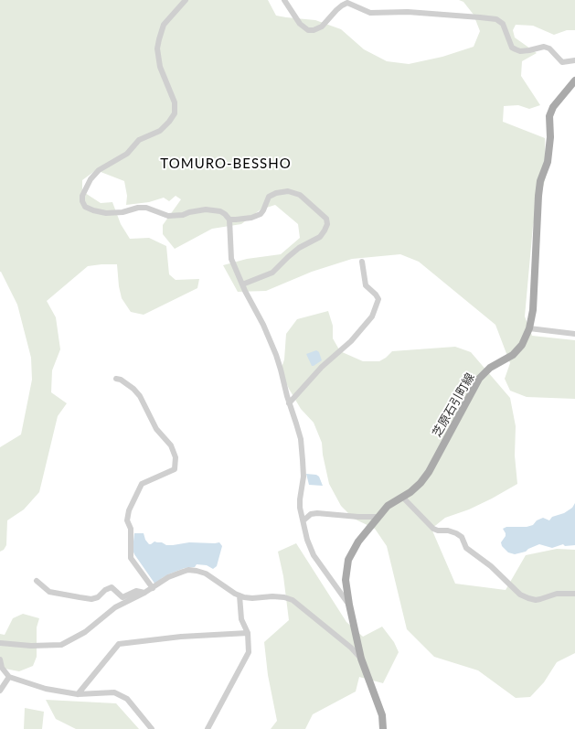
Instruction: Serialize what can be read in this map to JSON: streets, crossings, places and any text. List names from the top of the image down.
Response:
{
  "streets": {
    "main road": ["芝原石引町線"]
  },
  "districts": ["TOMURO-BESSHO"]
}
